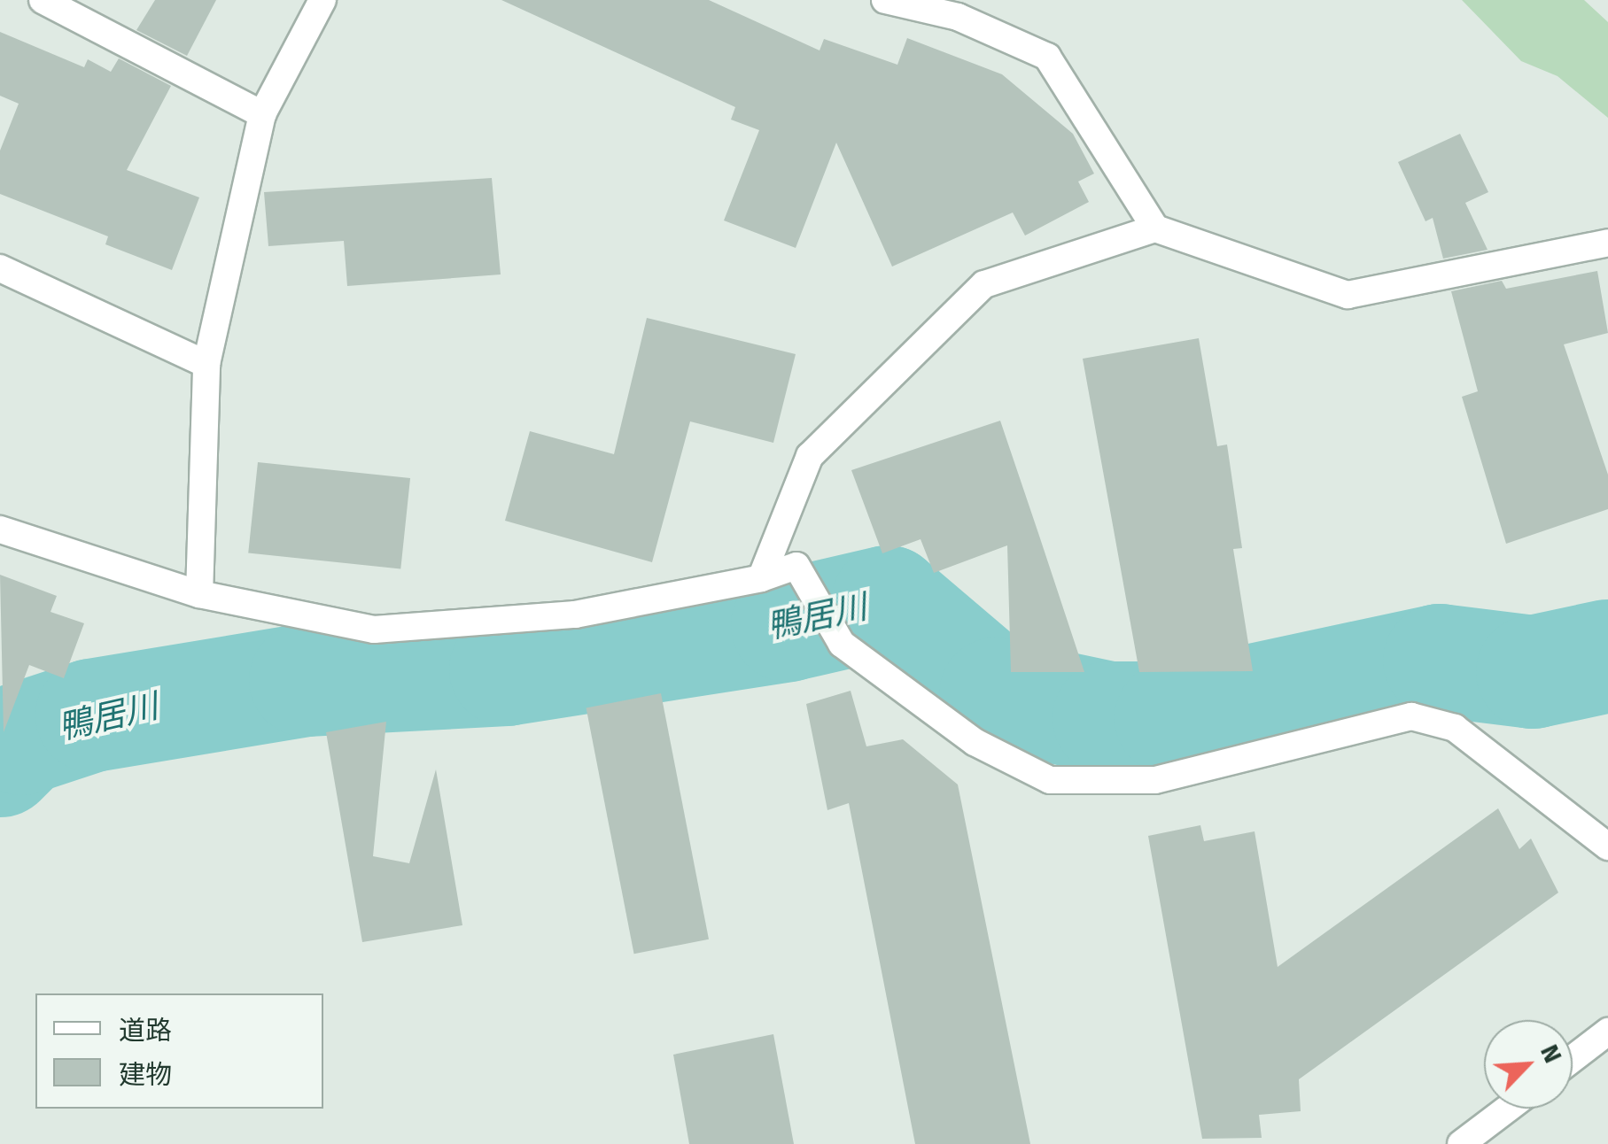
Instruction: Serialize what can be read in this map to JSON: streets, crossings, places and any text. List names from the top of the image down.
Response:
{
  "water": ["鴨居川"],
  "legend": ["道路", "建物"],
  "north": "top right"
}
